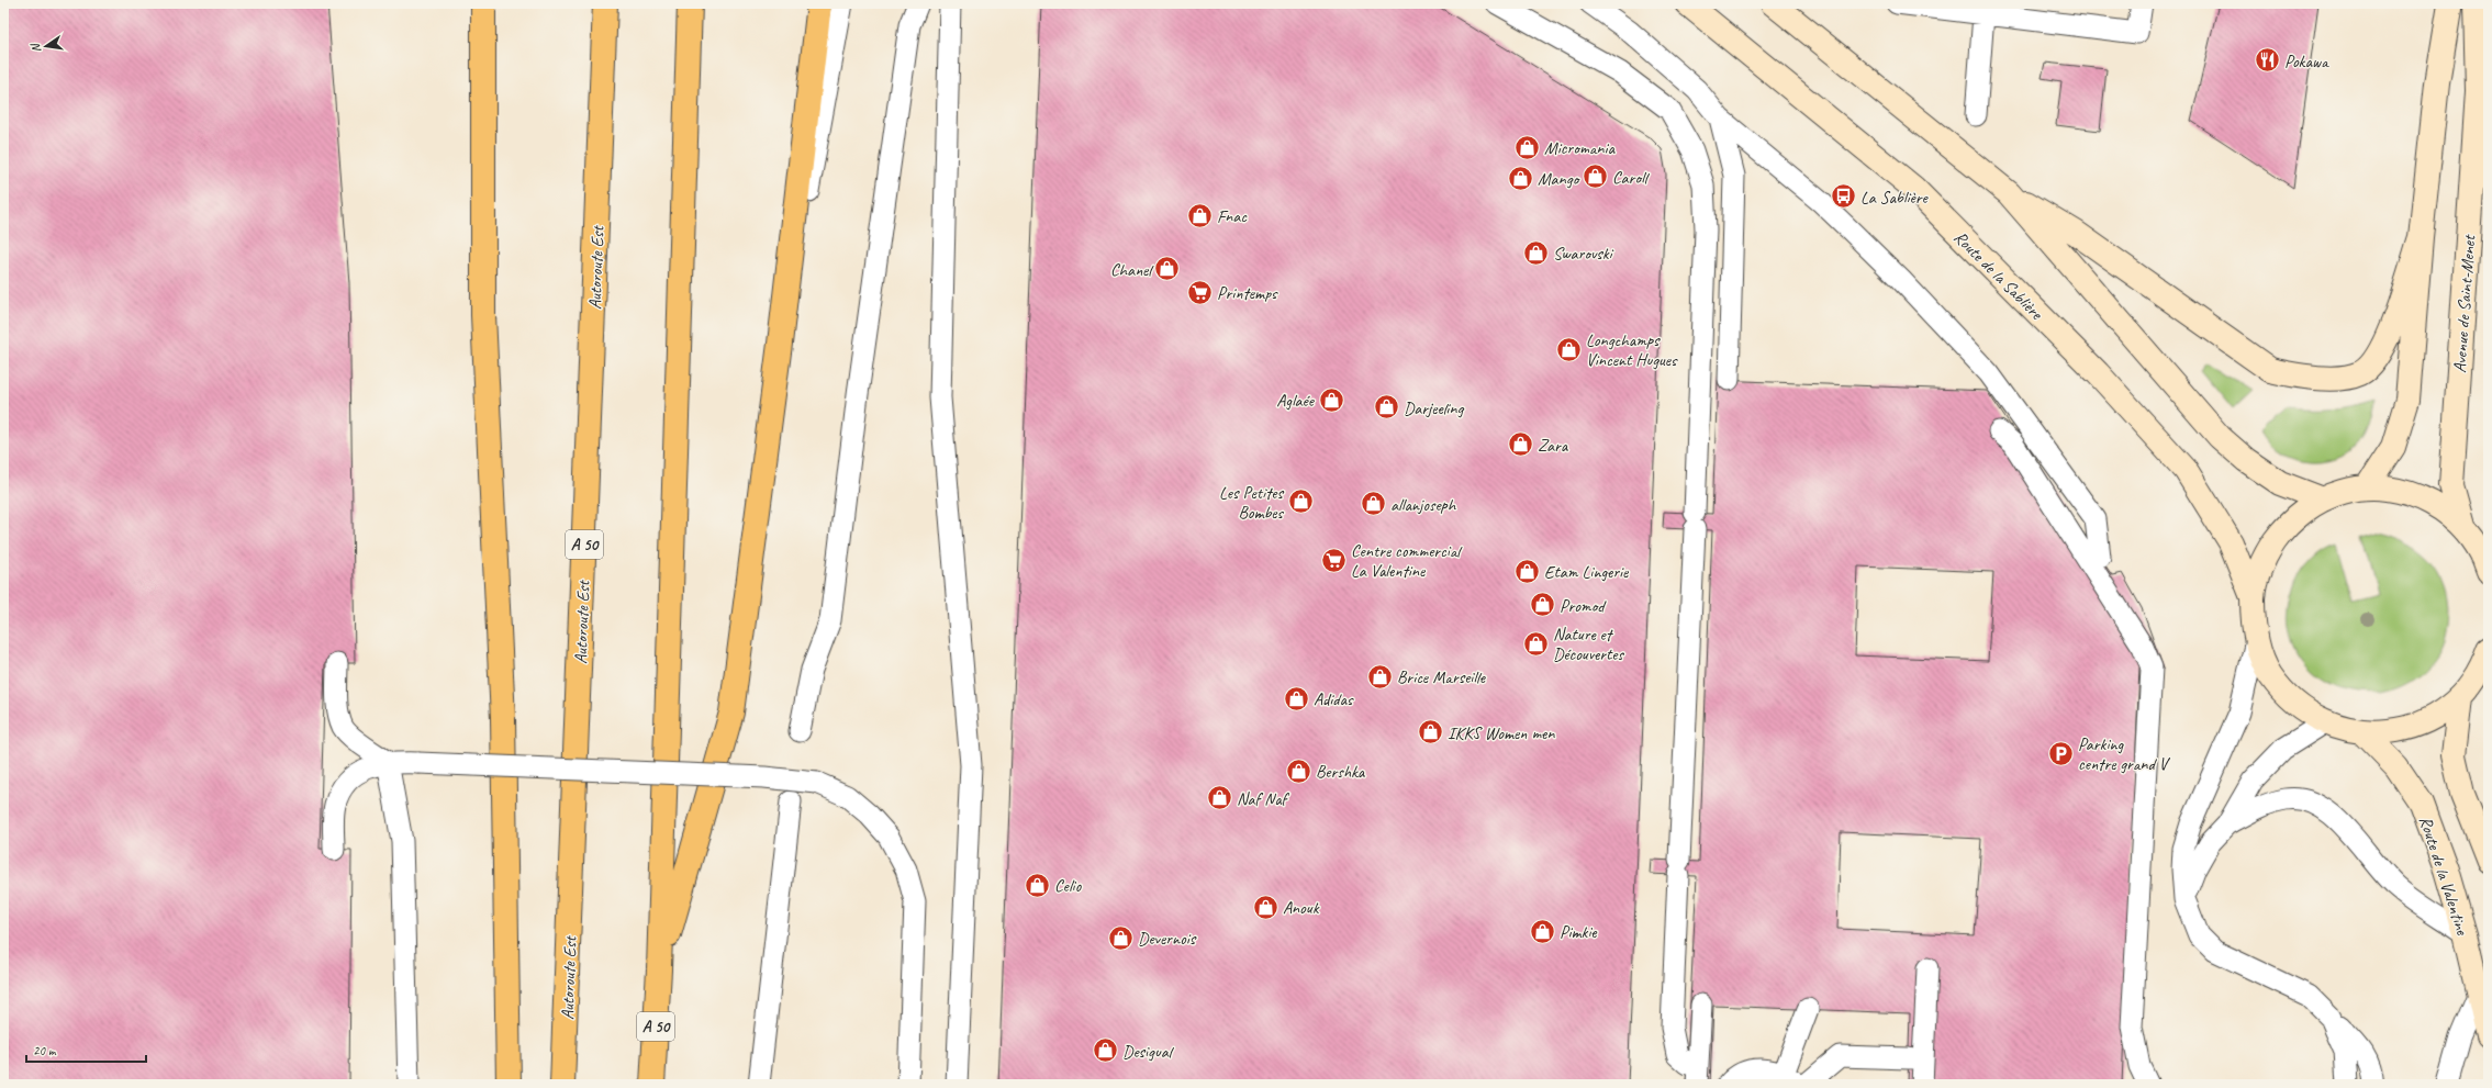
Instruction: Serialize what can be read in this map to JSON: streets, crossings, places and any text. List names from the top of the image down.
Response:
{
  "streets": {
    "highway": ["Autoroute Est", "A 50"],
    "main road": ["Route de la Sablière", "Avenue de Saint-Menet", "Route de la Valentine"]
  },
  "places": {
    "restaurant": ["Pokawa"],
    "shop": [
      "Micromania",
      "Caroll",
      "Mango",
      "Fnac",
      "Swarovski",
      "Chanel",
      "Longchamps Vincent Hugues",
      "Aglaée",
      "Darjeeling",
      "Zara",
      "Les Petites Bombes",
      "allanjoseph",
      "Etam Lingerie",
      "Promod",
      "Nature et Découvertes",
      "Brice Marseille",
      "Adidas",
      "IKKS Women men",
      "Bershka",
      "Naf Naf",
      "Celio",
      "Anouk",
      "Pimkie",
      "Devernois",
      "Desigual"
    ],
    "bus stop": ["La Sablière"],
    "supermarket": ["Printemps", "Centre commercial La Valentine"],
    "parking": ["Parking centre grand V"]
  },
  "scale_bar": "20 m",
  "north": "left"
}
